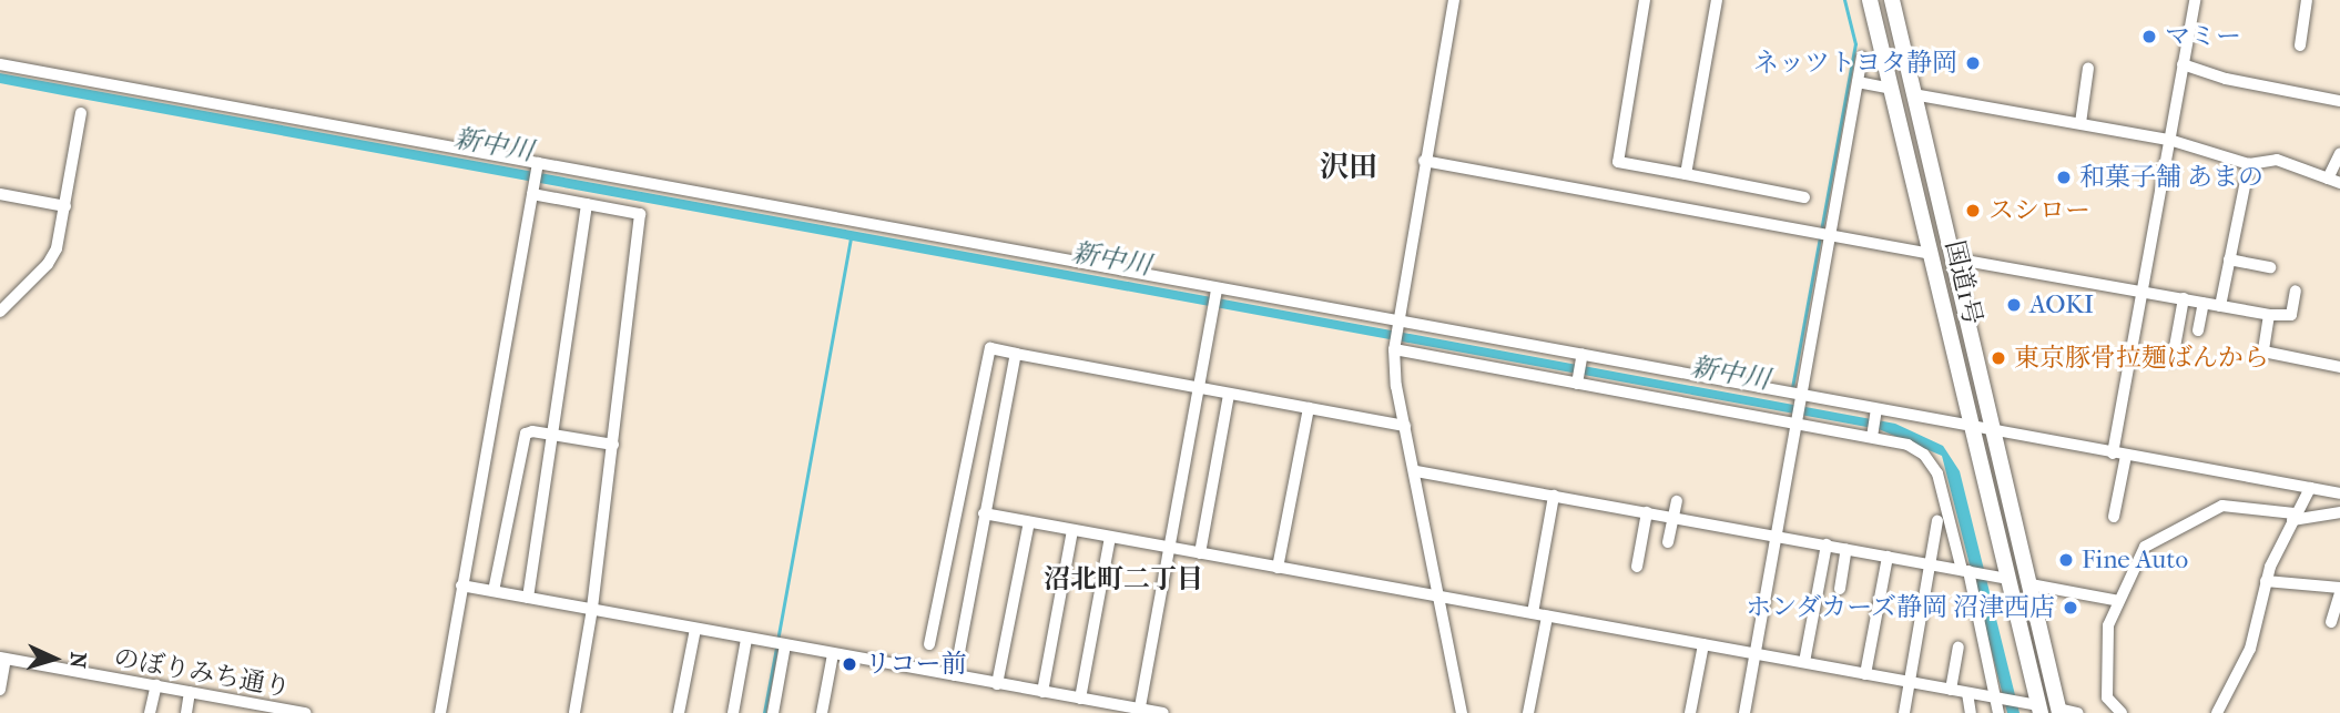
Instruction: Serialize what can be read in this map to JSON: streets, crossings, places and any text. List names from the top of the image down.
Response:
{
  "streets": {
    "highway": ["国道1号"],
    "street": ["のぼりみち通り"]
  },
  "districts": ["沢田", "沼北町二丁目"],
  "water": ["新中川"],
  "places": [
    "マミー",
    "ネッツトヨタ静岡",
    "和菓子舗 あまの",
    "スシロー",
    "AOKI",
    "東京豚骨拉麺ばんから",
    "Fine Auto",
    "ホンダカーズ静岡 沼津西店",
    "リコー前"
  ],
  "north": "right"
}
